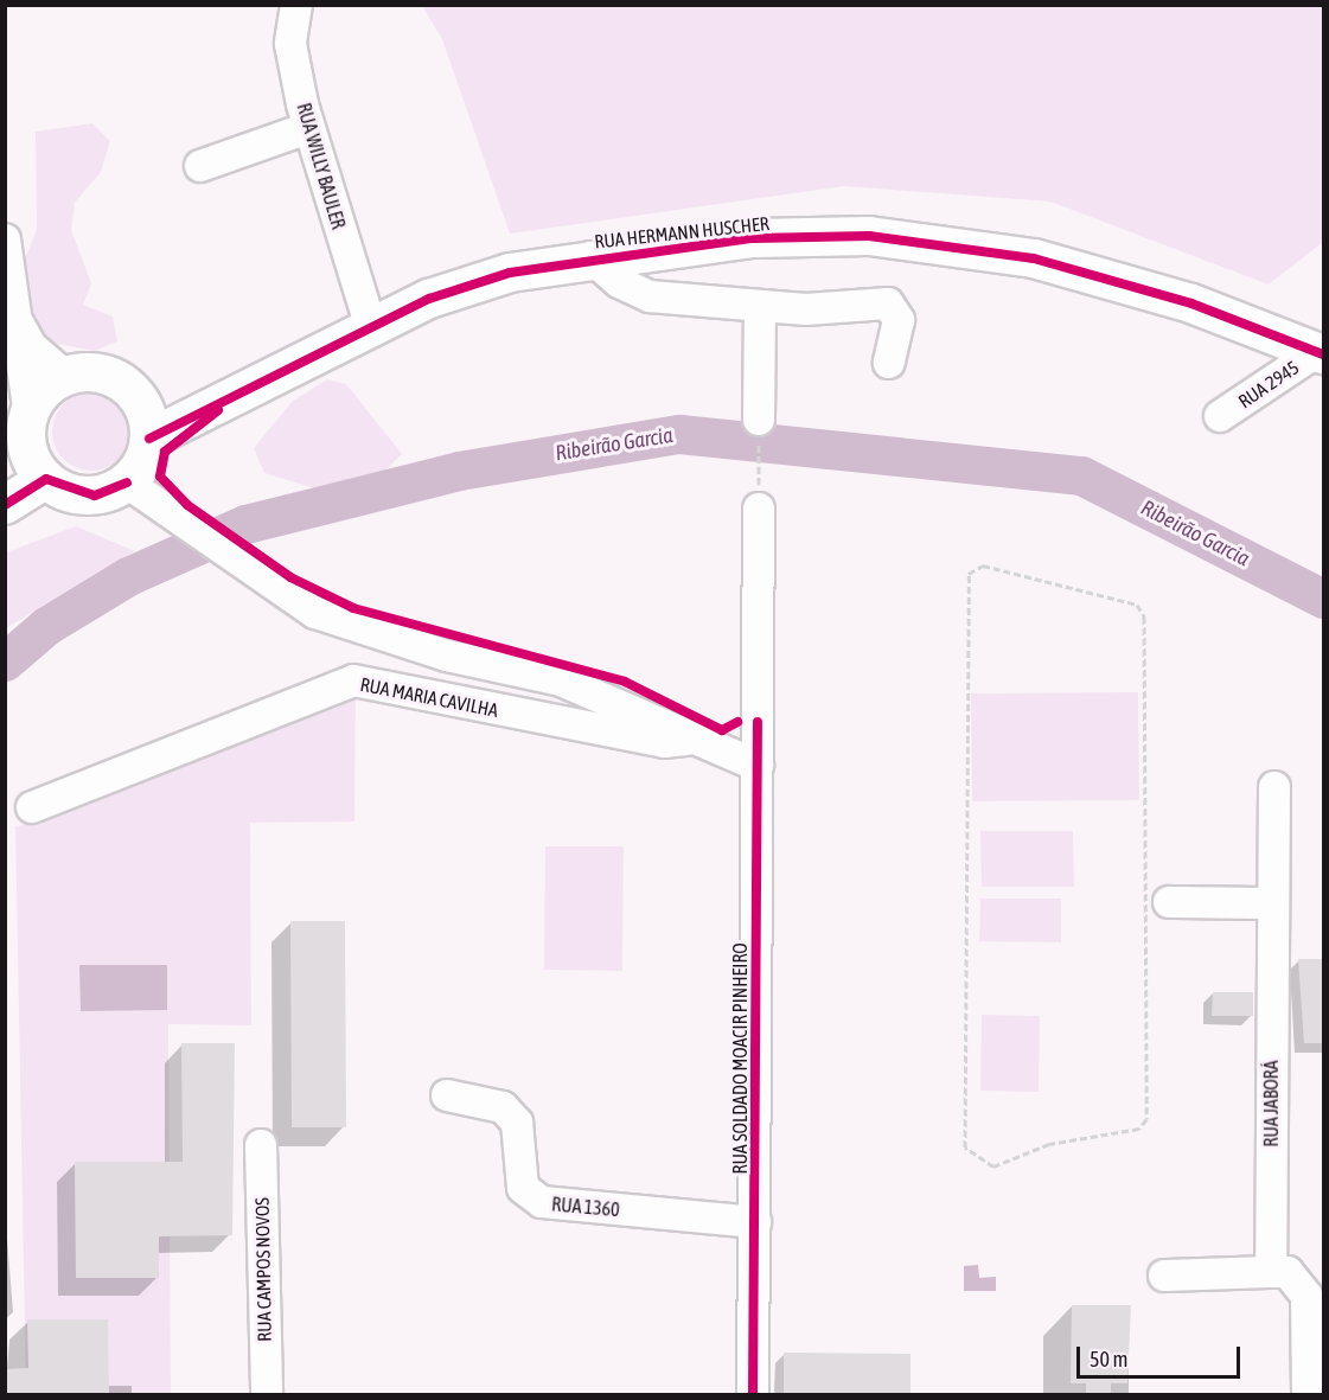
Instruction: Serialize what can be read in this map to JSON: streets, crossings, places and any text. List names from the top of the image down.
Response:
{
  "streets": {
    "main road": ["RUA HERMANN HUSCHER"],
    "street": [
      "RUA WILLY BAULER",
      "RUA 2945",
      "RUA MARIA CAVILHA",
      "RUA SOLDADO MOACIR PINHEIRO",
      "RUA JABORÁ",
      "RUA 1360",
      "RUA CAMPOS NOVOS"
    ]
  },
  "crossings": [
    ["RUA WILLY BAULER", "RUA HERMANN HUSCHER"],
    ["RUA HERMANN HUSCHER", "RUA 2945"],
    ["RUA MARIA CAVILHA", "RUA SOLDADO MOACIR PINHEIRO"],
    ["RUA SOLDADO MOACIR PINHEIRO", "RUA 1360"]
  ],
  "water": ["Ribeirão Garcia"],
  "scale_bar": "50 m"
}
